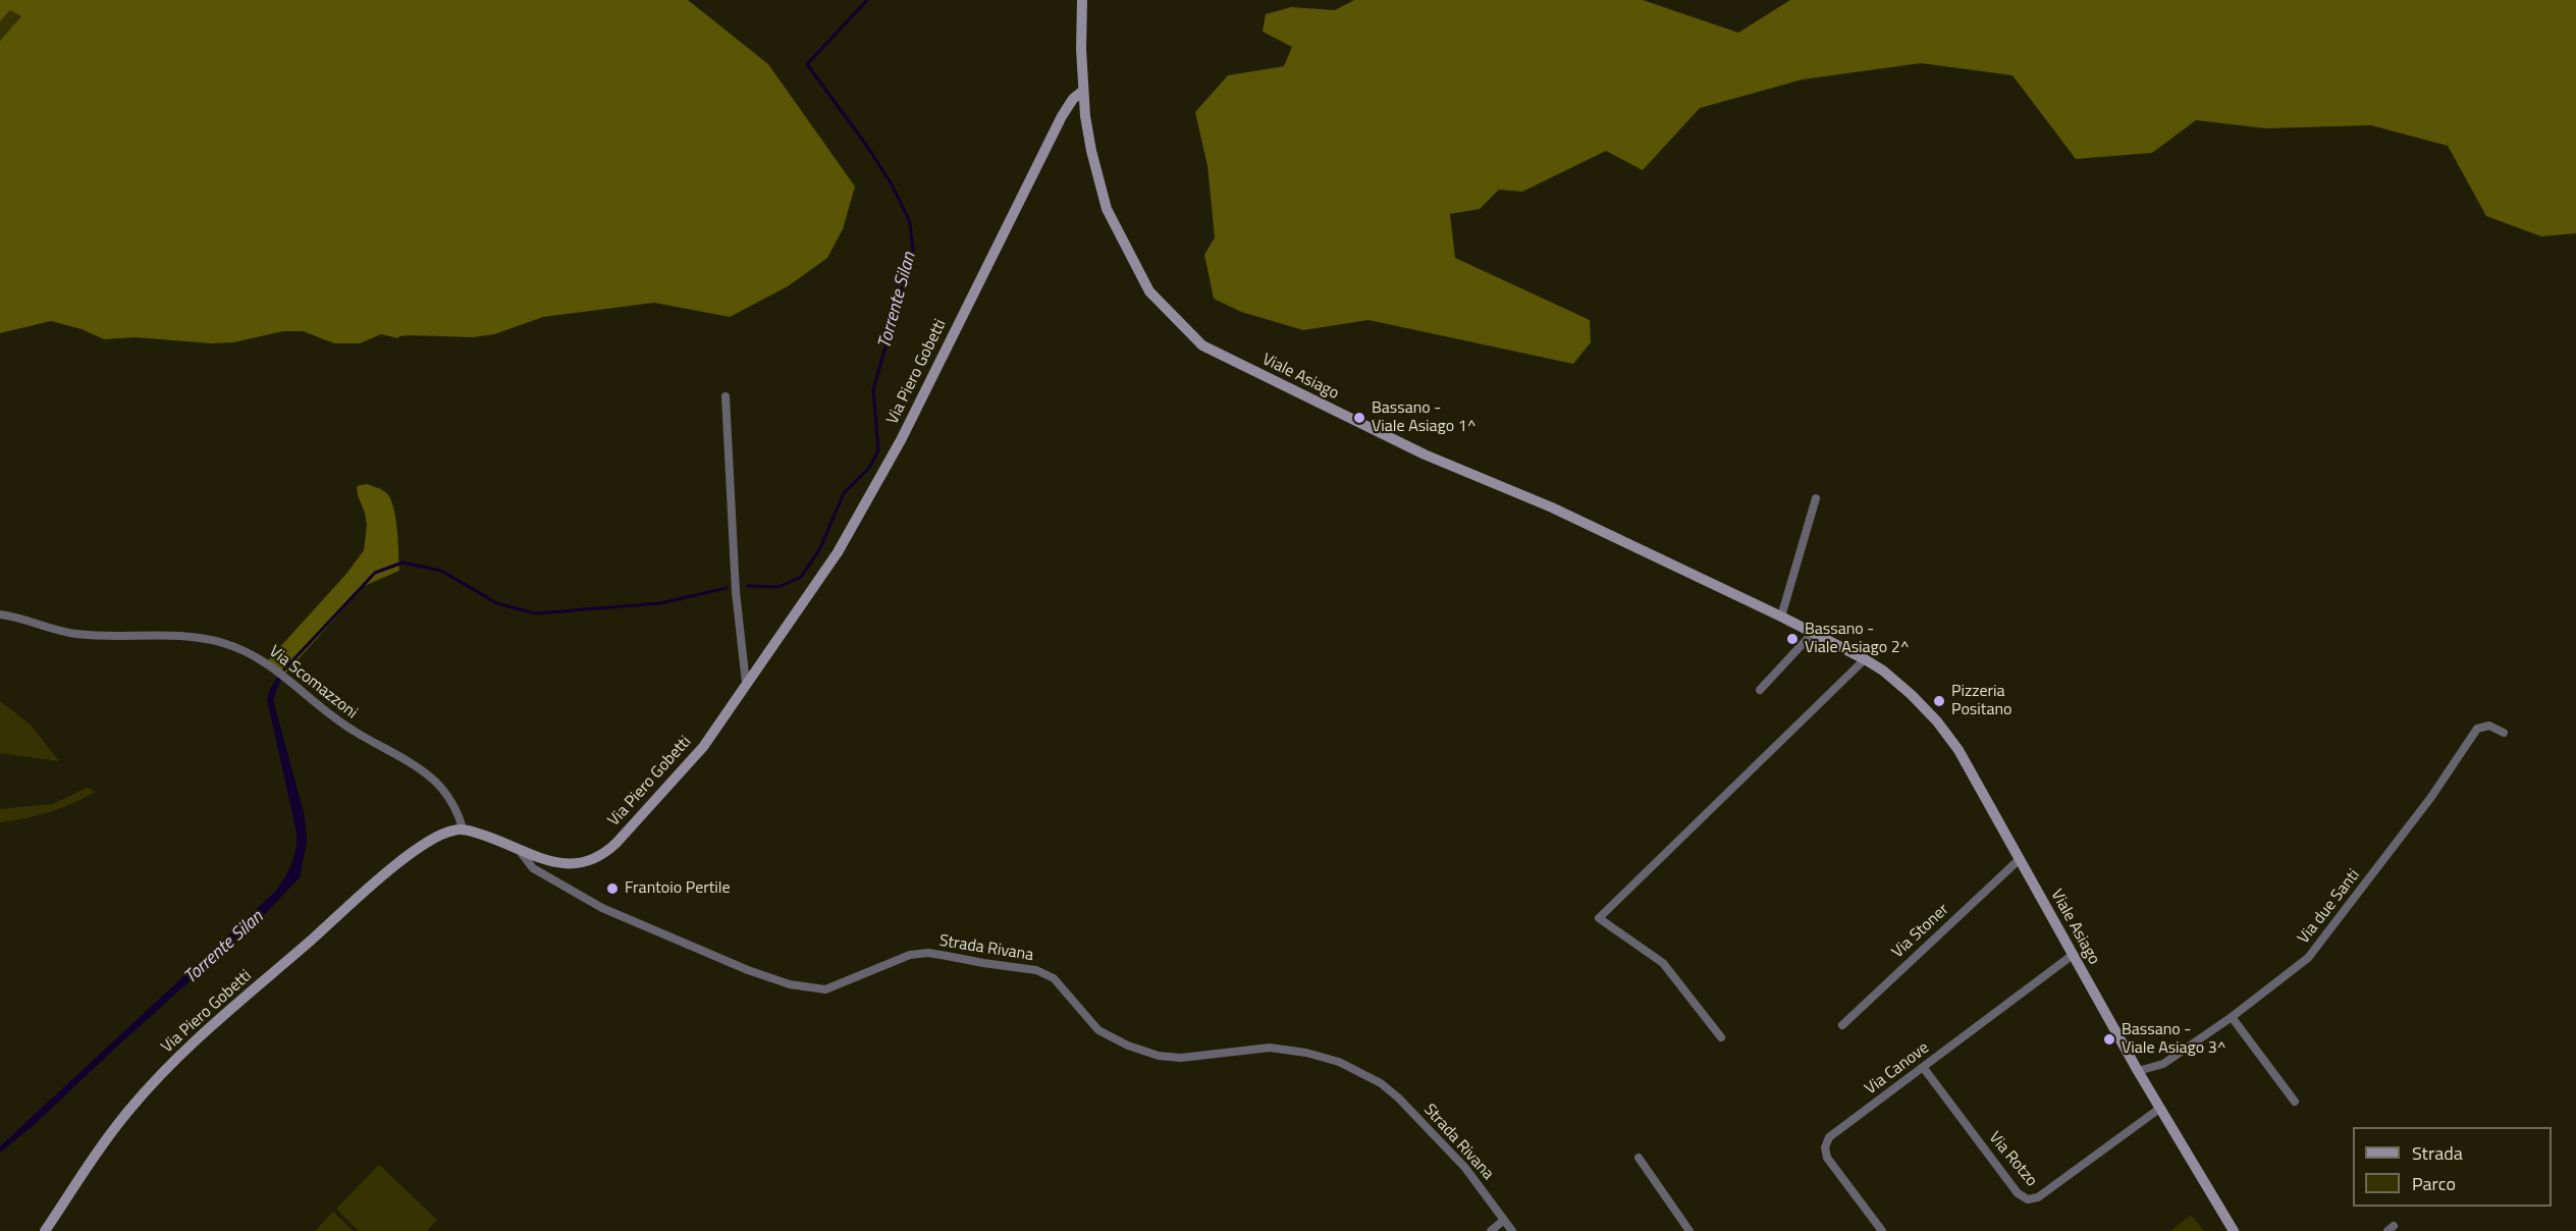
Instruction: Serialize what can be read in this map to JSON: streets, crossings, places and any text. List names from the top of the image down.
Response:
{
  "streets": {
    "main road": ["Via Piero Gobetti", "Viale Asiago"],
    "street": [
      "Via Scomazzoni",
      "Via due Santi",
      "Via Stoner",
      "Strada Rivana",
      "Via Canove",
      "Via Rotzo"
    ]
  },
  "crossings": [
    ["Via Piero Gobetti", "Viale Asiago"],
    ["Via Piero Gobetti", "Via Scomazzoni"],
    ["Via Piero Gobetti", "Strada Rivana"],
    ["Viale Asiago", "Via due Santi"],
    ["Viale Asiago", "Via Stoner"],
    ["Viale Asiago", "Via Canove"],
    ["Viale Asiago", "Via Rotzo"],
    ["Via Canove", "Via Rotzo"]
  ],
  "water": ["Torrente Silan"],
  "places": [
    "Bassano - Viale Asiago 1^",
    "Bassano - Viale Asiago 2^",
    "Pizzeria Positano",
    "Frantoio Pertile",
    "Bassano - Viale Asiago 3^"
  ],
  "legend": ["Strada", "Parco"]
}
